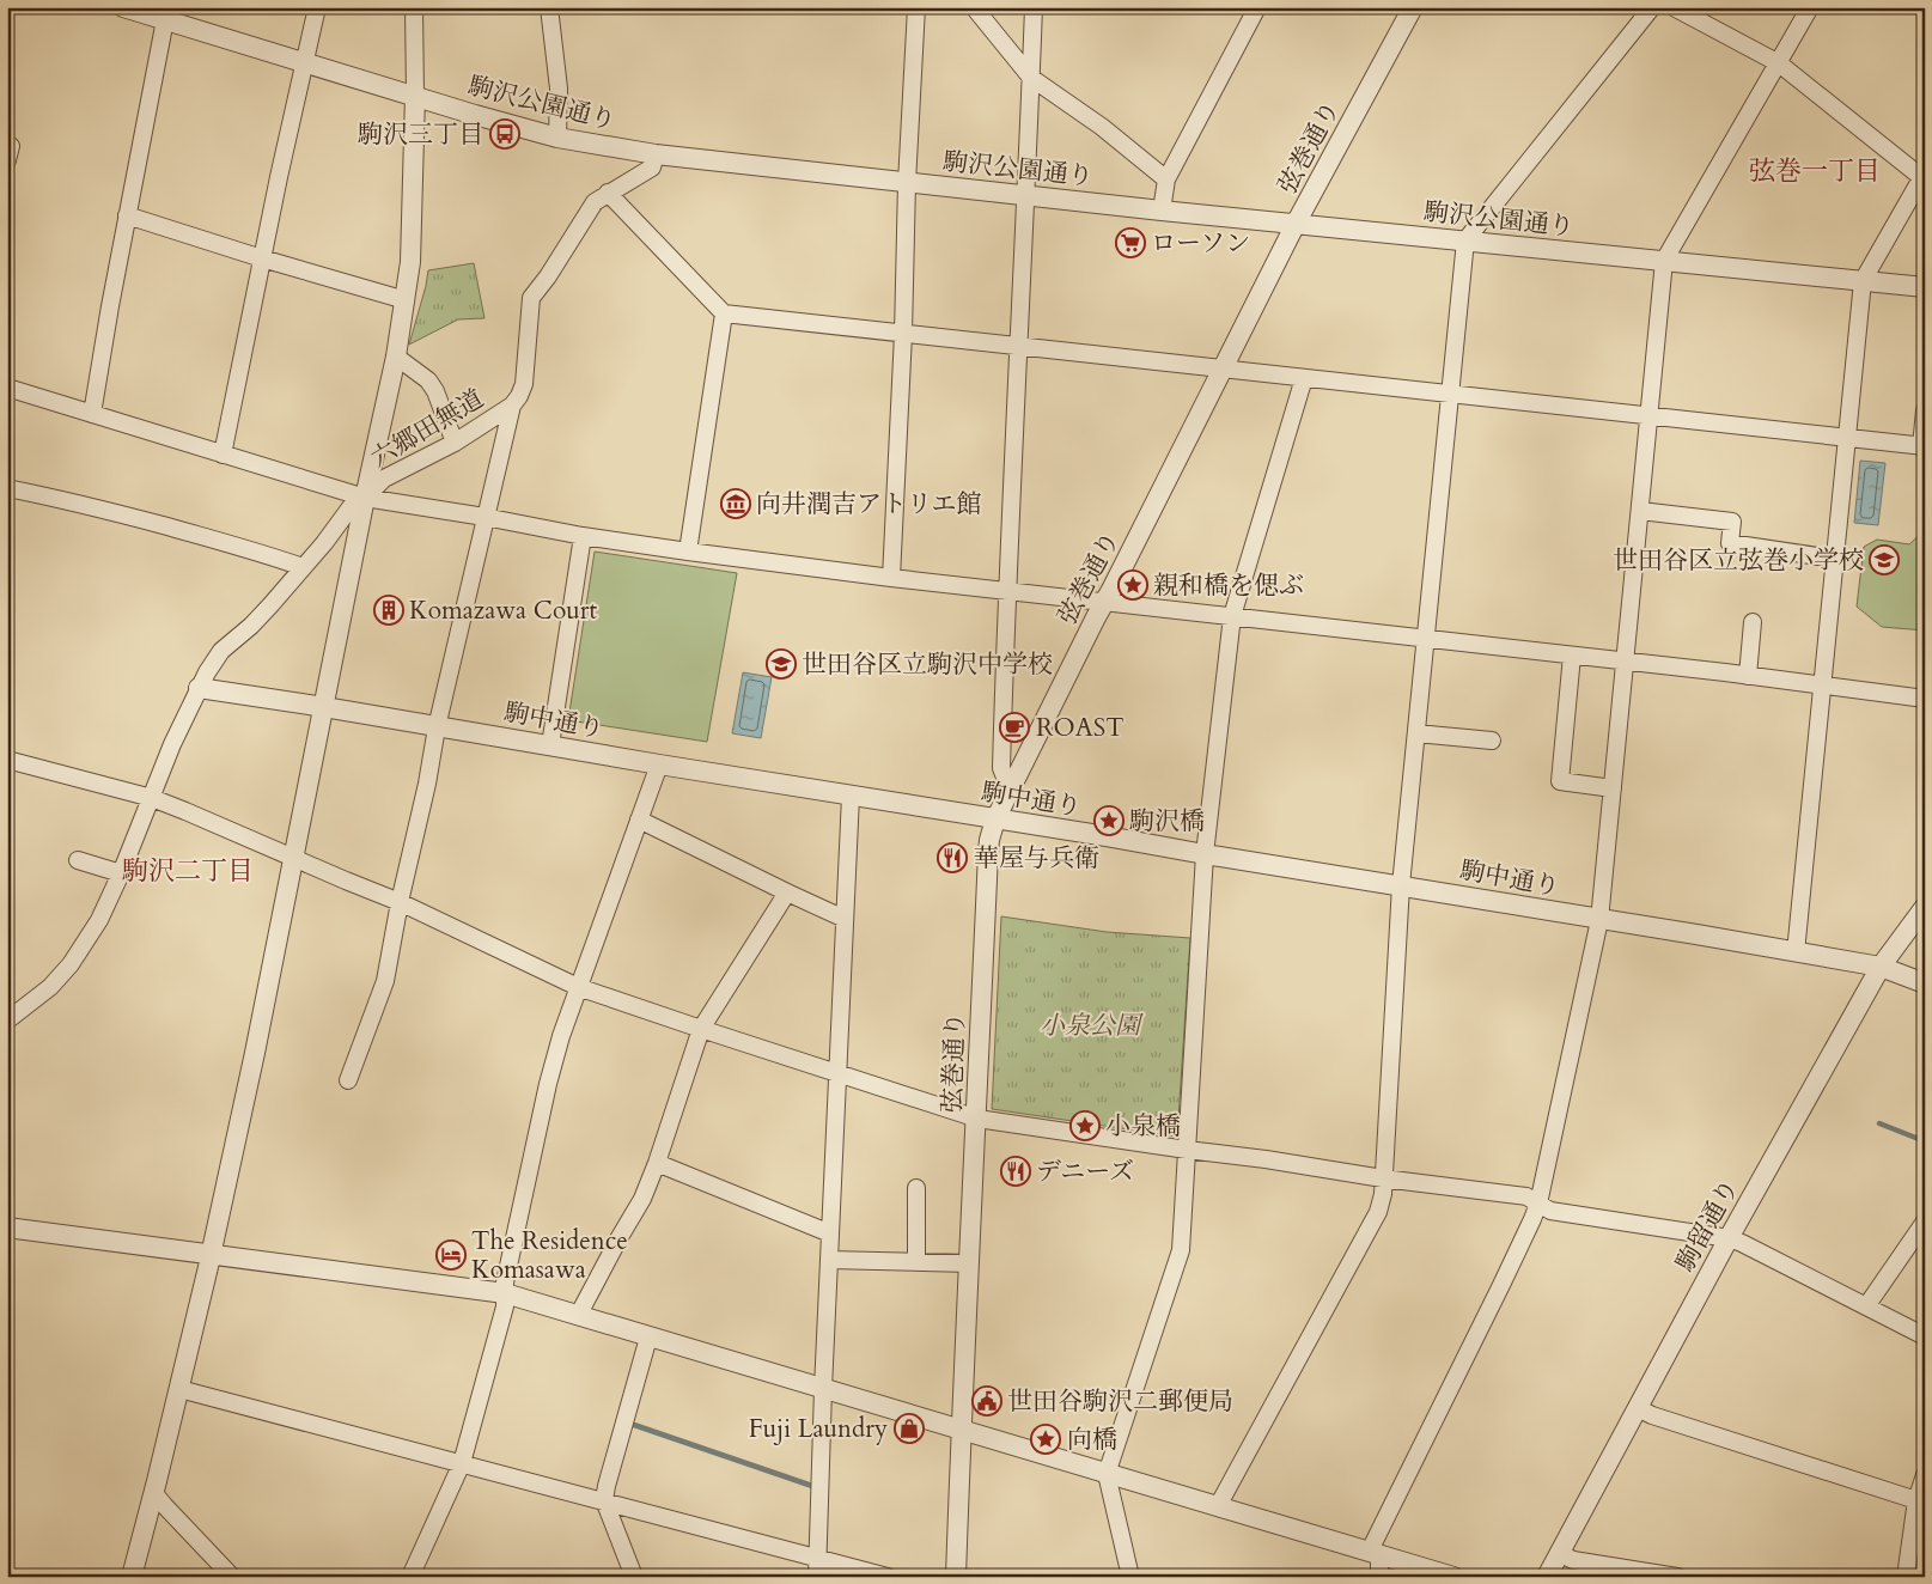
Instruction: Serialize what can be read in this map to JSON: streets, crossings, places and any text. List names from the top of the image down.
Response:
{
  "streets": {
    "street": [
      "駒沢公園通り",
      "弦巻通り",
      "六郷田無道",
      "駒中通り",
      "駒留通り"
    ]
  },
  "crossings": [
    ["駒沢公園通り", "弦巻通り"],
    ["駒沢公園通り", "六郷田無道"],
    ["弦巻通り", "駒中通り"],
    ["六郷田無道", "駒中通り"],
    ["駒中通り", "駒留通り"]
  ],
  "districts": ["弦巻一丁目", "駒沢二丁目"],
  "parks": ["小泉公園"],
  "places": {
    "bus stop": ["駒沢三丁目"],
    "supermarket": ["ローソン"],
    "museum": ["向井潤吉アトリエ館"],
    "school or university": ["世田谷区立弦巻小学校", "世田谷区立駒沢中学校"],
    "place": [
      "親和橋を偲ぶ",
      "駒沢橋",
      "小泉橋",
      "向橋"
    ],
    "building": ["Komazawa Court"],
    "cafe": ["ROAST"],
    "restaurant": ["華屋与兵衛", "デニーズ"],
    "hotel": ["The Residence Komasawa"],
    "public building": ["世田谷駒沢二郵便局"],
    "shop": ["Fuji Laundry"]
  }
}
